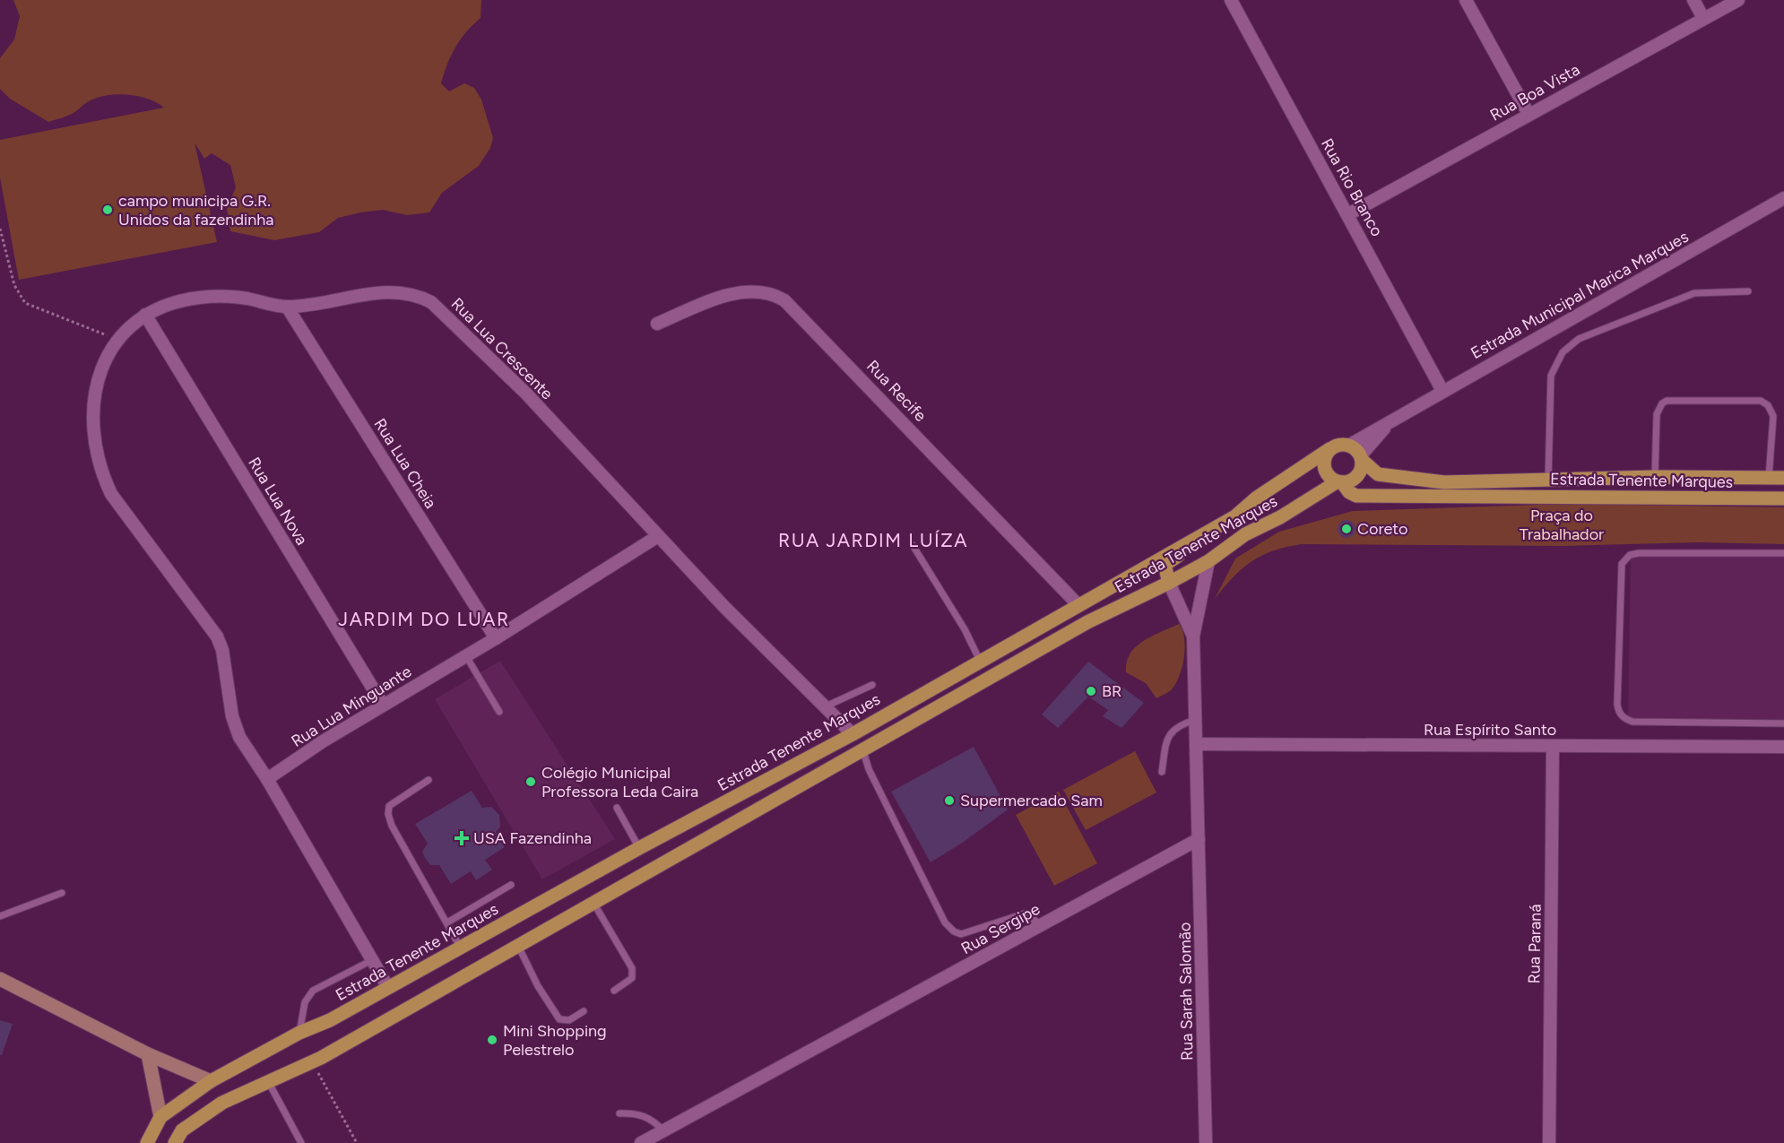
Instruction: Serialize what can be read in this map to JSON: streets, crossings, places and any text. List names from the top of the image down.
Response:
{
  "streets": {
    "main road": ["Estrada Tenente Marques"],
    "street": [
      "Rua Boa Vista",
      "Rua Rio Branco",
      "Estrada Municipal Marica Marques",
      "Rua Lua Crescente",
      "Rua Recife",
      "Rua Lua Cheia",
      "Rua Lua Nova",
      "Rua Lua Minguante",
      "Rua Espírito Santo",
      "Rua Sergipe",
      "Rua Paraná",
      "Rua Sarah Salomão"
    ]
  },
  "crossings": [
    ["Rua Boa Vista", "Rua Rio Branco"],
    ["Rua Rio Branco", "Estrada Municipal Marica Marques"],
    ["Estrada Municipal Marica Marques", "Estrada Tenente Marques"],
    ["Rua Lua Crescente", "Rua Lua Cheia"],
    ["Rua Lua Crescente", "Estrada Tenente Marques"],
    ["Rua Lua Crescente", "Rua Lua Nova"],
    ["Rua Lua Crescente", "Rua Lua Minguante"],
    ["Rua Recife", "Estrada Tenente Marques"],
    ["Rua Lua Cheia", "Rua Lua Minguante"],
    ["Rua Lua Nova", "Rua Lua Minguante"],
    ["Rua Espírito Santo", "Rua Paraná"],
    ["Rua Sergipe", "Rua Sarah Salomão"]
  ],
  "districts": ["RUA JARDIM LUÍZA", "JARDIM DO LUAR"],
  "parks": ["Praça do Trabalhador"],
  "places": {
    "other": [
      "campo municipa G.R. Unidos da fazendinha",
      "Coreto",
      "BR",
      "Colégio Municipal Professora Leda Caira",
      "Supermercado Sam",
      "Mini Shopping Pelestrelo"
    ],
    "health": ["USA Fazendinha"]
  }
}
